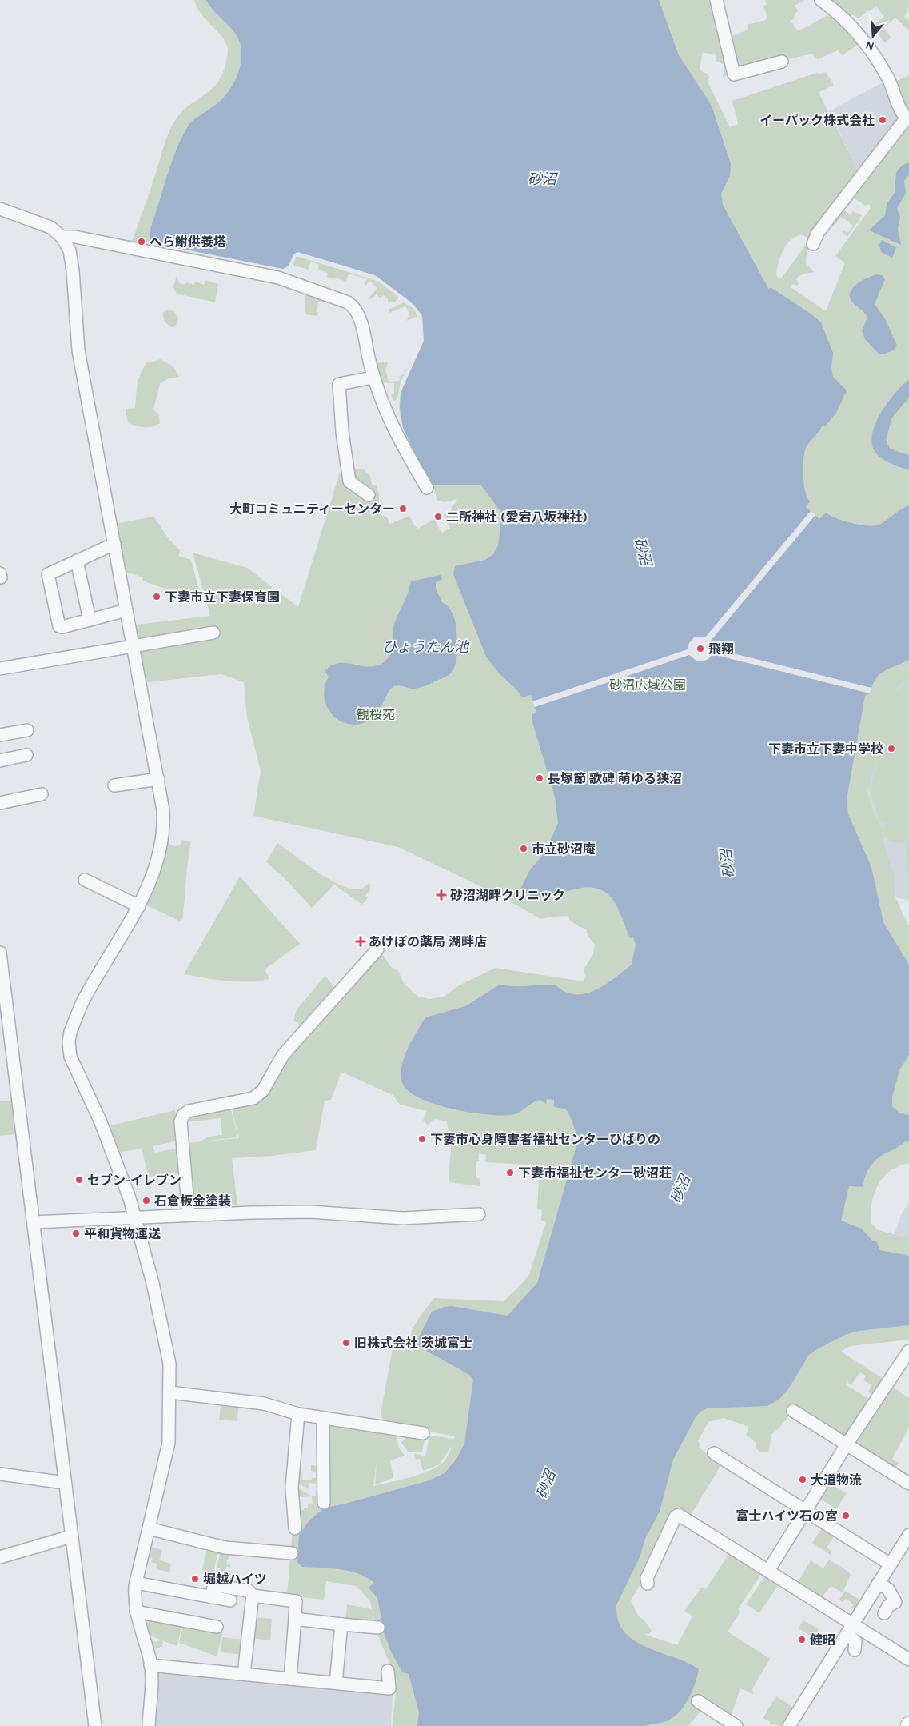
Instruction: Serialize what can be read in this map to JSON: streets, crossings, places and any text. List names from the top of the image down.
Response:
{
  "water": ["砂沼", "ひょうたん池"],
  "parks": ["砂沼広域公園", "観桜苑"],
  "places": {
    "other": [
      "イーパック株式会社",
      "へら鮒供養塔",
      "大町コミュニティーセンター",
      "二所神社 (愛宕八坂神社)",
      "下妻市立下妻保育園",
      "飛翔",
      "下妻市立下妻中学校",
      "長塚節 歌碑 萌ゆる狭沼",
      "市立砂沼庵",
      "下妻市心身障害者福祉センターひばりの",
      "下妻市福祉センター砂沼荘",
      "セブン-イレブン",
      "石倉板金塗装",
      "平和貨物運送",
      "旧株式会社 茨城富士",
      "大道物流",
      "富士ハイツ石の宮",
      "堀越ハイツ",
      "健昭"
    ],
    "health": ["砂沼湖畔クリニック", "あけぼの薬局 湖畔店"]
  },
  "north": "bottom"
}
